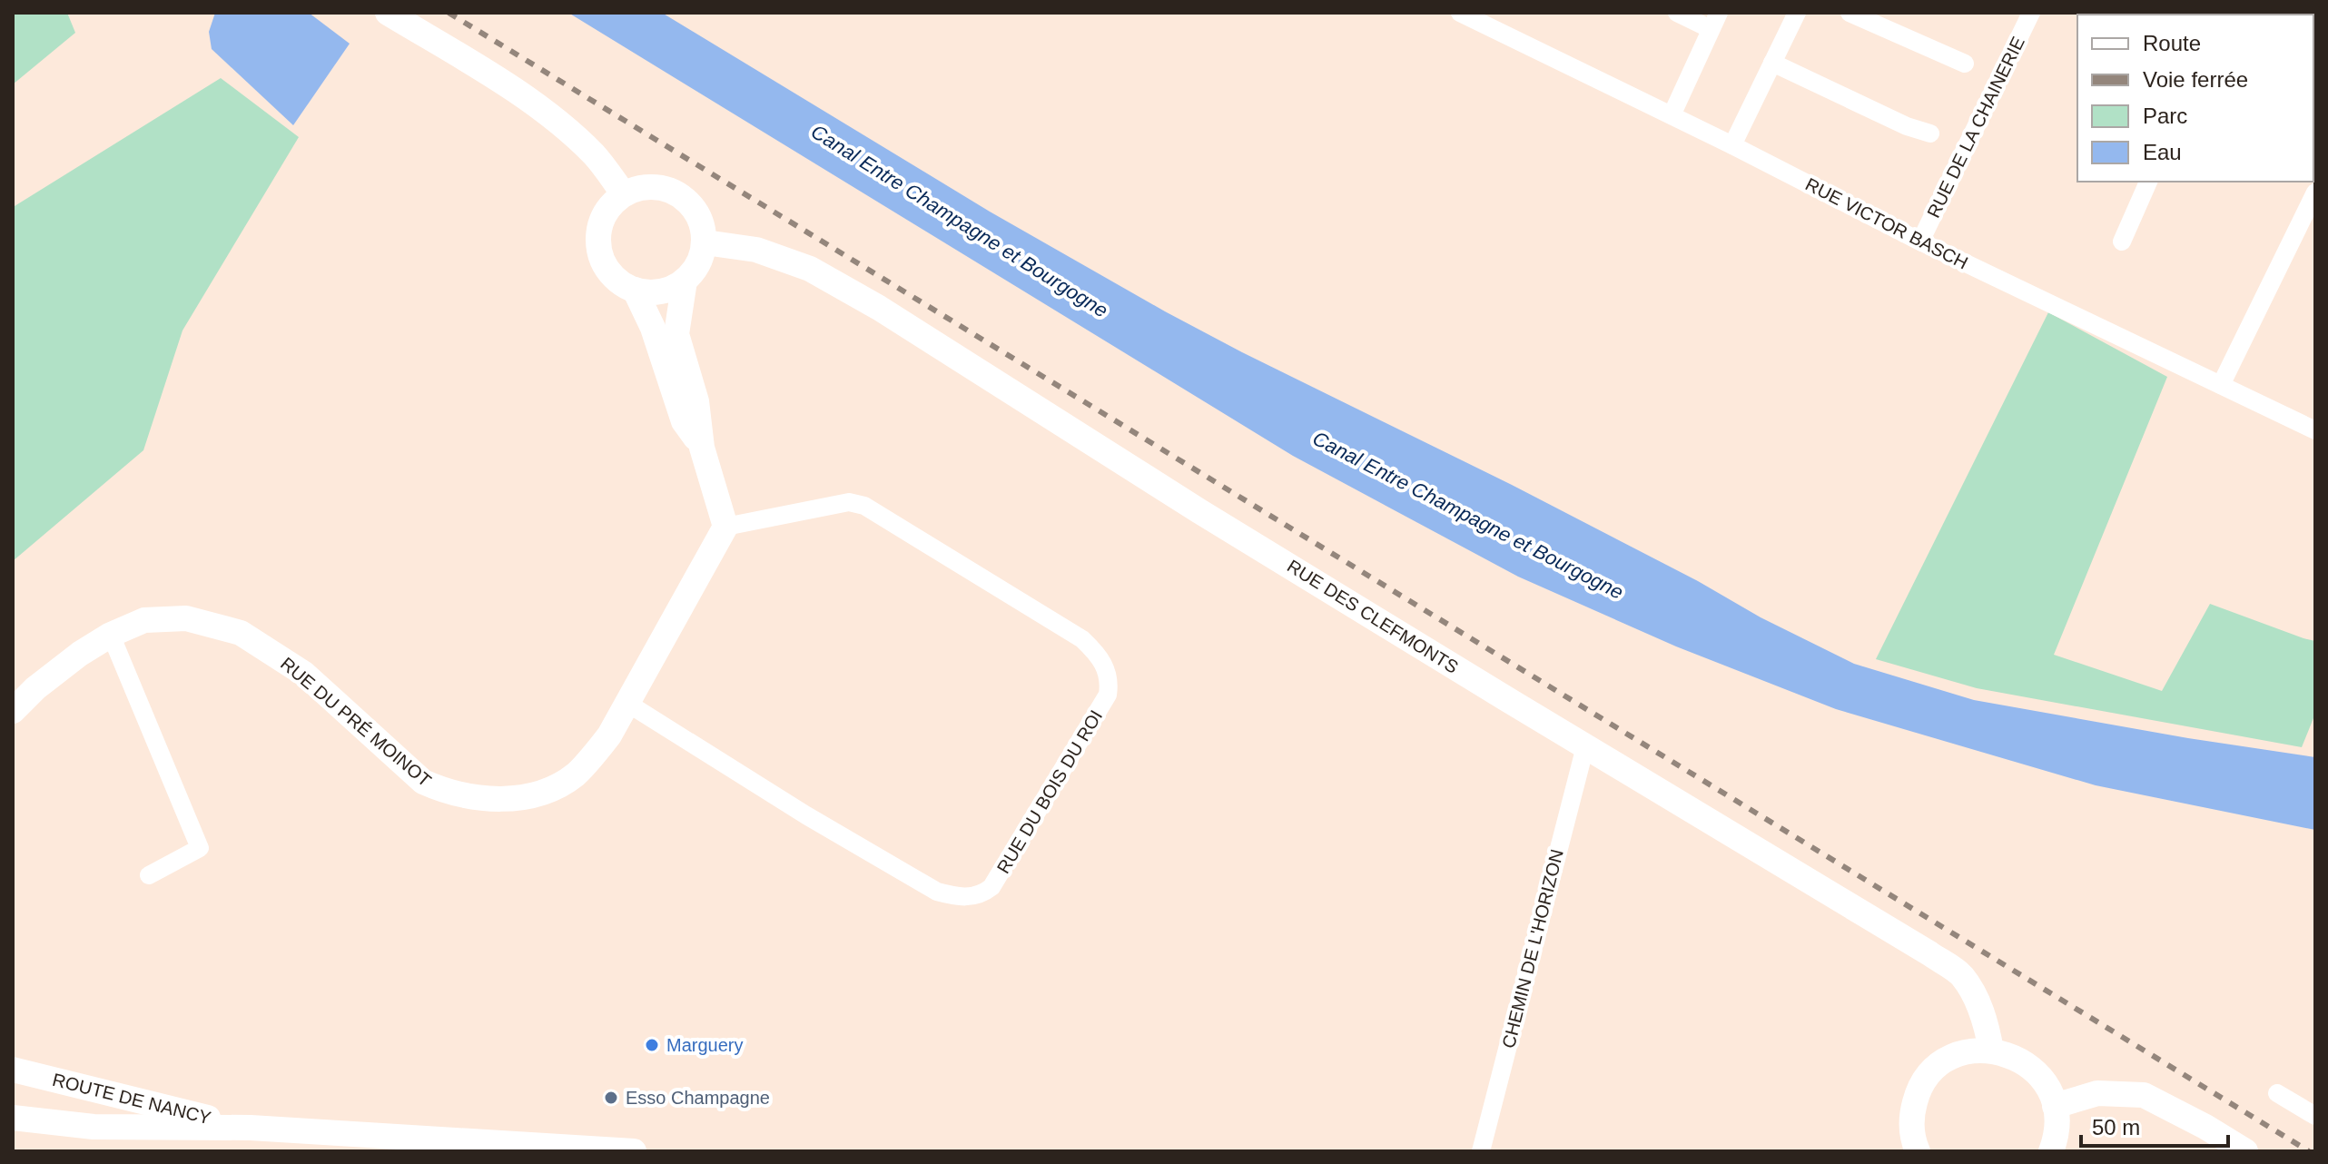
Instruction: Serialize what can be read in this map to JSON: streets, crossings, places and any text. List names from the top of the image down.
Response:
{
  "streets": {
    "street": [
      "RUE DE LA CHAINERIE",
      "RUE VICTOR BASCH",
      "RUE DES CLEFMONTS",
      "RUE DU PRÉ MOINOT",
      "RUE DU BOIS DU ROI",
      "CHEMIN DE L'HORIZON",
      "ROUTE DE NANCY"
    ]
  },
  "crossings": [
    ["RUE DE LA CHAINERIE", "RUE VICTOR BASCH"],
    ["RUE DES CLEFMONTS", "CHEMIN DE L'HORIZON"],
    ["RUE DU PRÉ MOINOT", "RUE DU BOIS DU ROI"]
  ],
  "water": ["Canal Entre Champagne et Bourgogne"],
  "places": ["Marguery", "Esso Champagne"],
  "legend": [
    "Route",
    "Voie ferrée",
    "Parc",
    "Eau"
  ],
  "scale_bar": "50 m"
}
